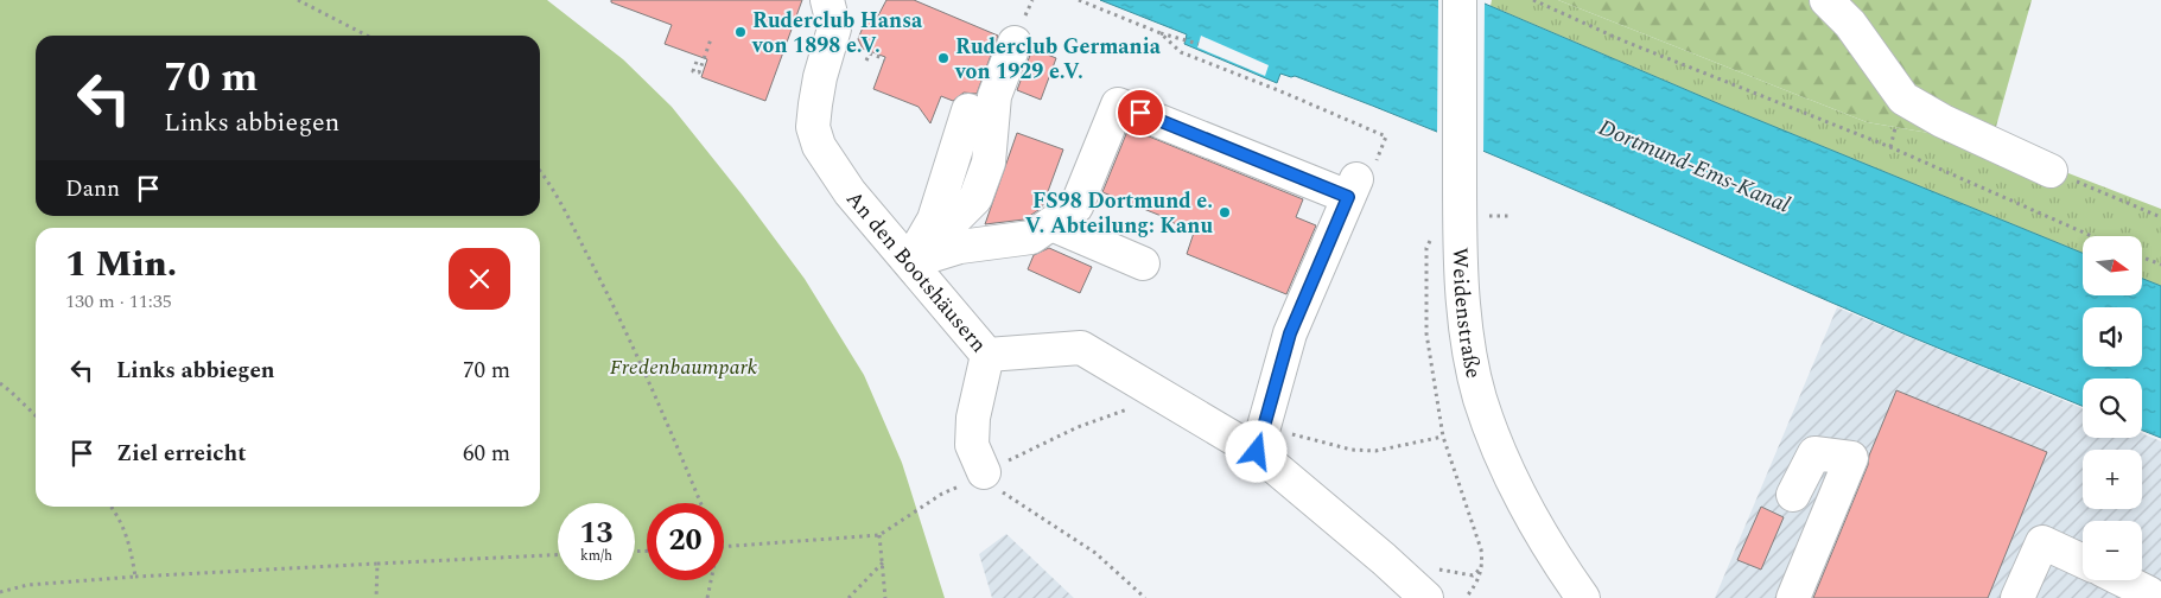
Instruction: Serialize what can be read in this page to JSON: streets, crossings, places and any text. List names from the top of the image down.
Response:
{
  "streets": {
    "street": ["An den Bootshäusern", "Weidenstraße"]
  },
  "water": ["Dortmund-Ems-Kanal"],
  "parks": ["Fredenbaumpark"],
  "places": ["Ruderclub Hansa von 1898 e.V.", "Ruderclub Germania von 1929 e.V.", "FS98 Dortmund e. V. Abteilung: Kanu"],
  "north": "right",
  "page": {
    "turn": ["70 m", "Links abbiegen"],
    "then": "Dann",
    "heading": ["1 Min.", "130 m · 11:35"],
    "map_buttons": ["+", "−"],
    "list": [
      {
        "name": "Links abbiegen",
        "value": "70 m"
      },
      {
        "name": "Ziel erreicht",
        "value": "60 m"
      }
    ],
    "speed": "13 km/h",
    "limit": "20"
  }
}
